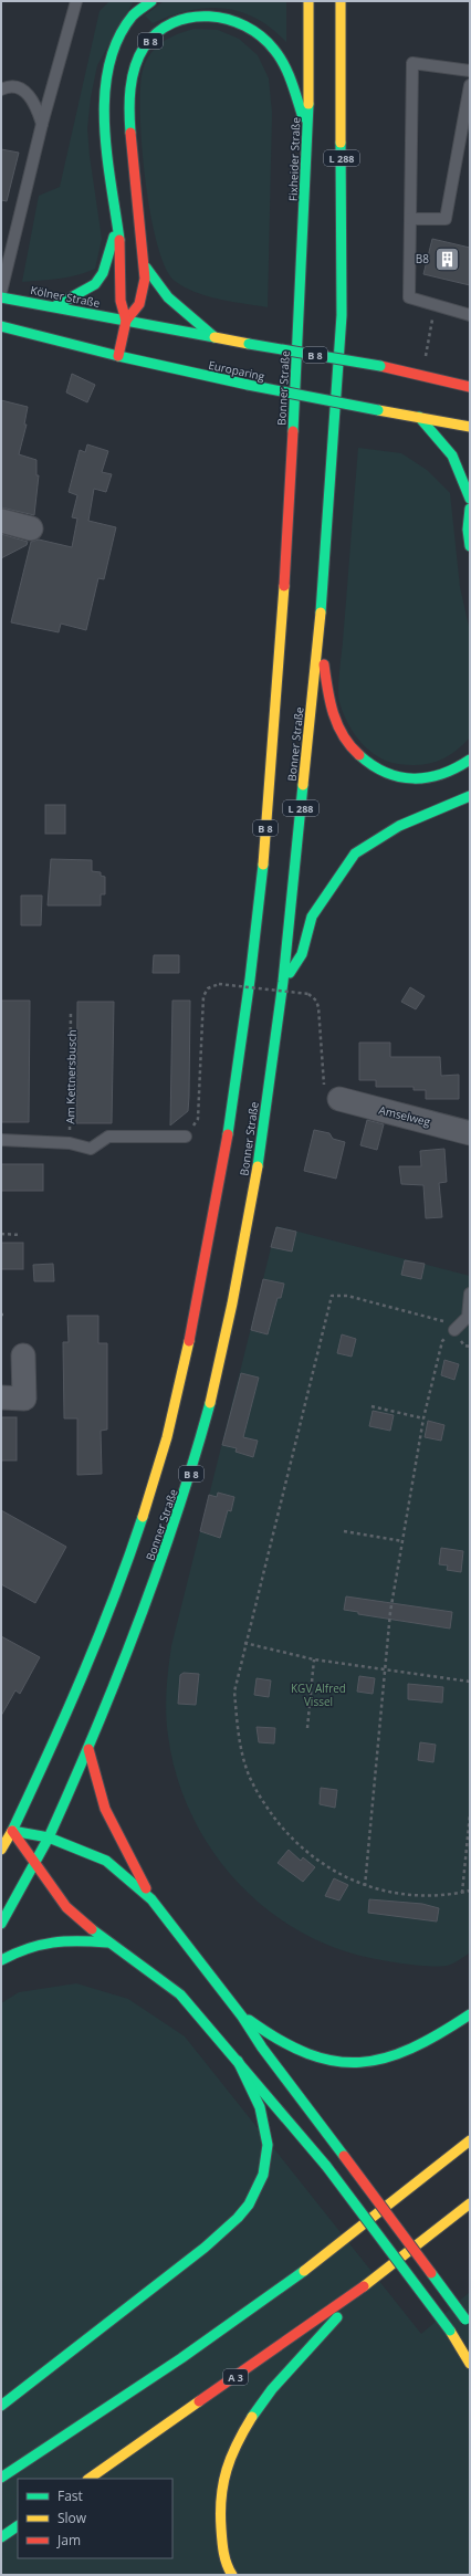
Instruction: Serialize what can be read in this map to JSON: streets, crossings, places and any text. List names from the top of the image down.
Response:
{
  "streets": {
    "main road": [
      "B 8",
      "L 288",
      "Fixheider Straße",
      "Kölner Straße",
      "Europaring",
      "Bonner Straße",
      "A 3"
    ],
    "street": ["Amselweg"],
    "path": ["Am Kettnersbusch"]
  },
  "crossings": [
    ["B 8", "Fixheider Straße"],
    ["B 8", "Bonner Straße"],
    ["Fixheider Straße", "Bonner Straße"]
  ],
  "parks": ["KGV Alfred Vissel"],
  "places": {
    "building": ["B8"]
  },
  "legend": ["Fast", "Slow", "Jam"]
}
